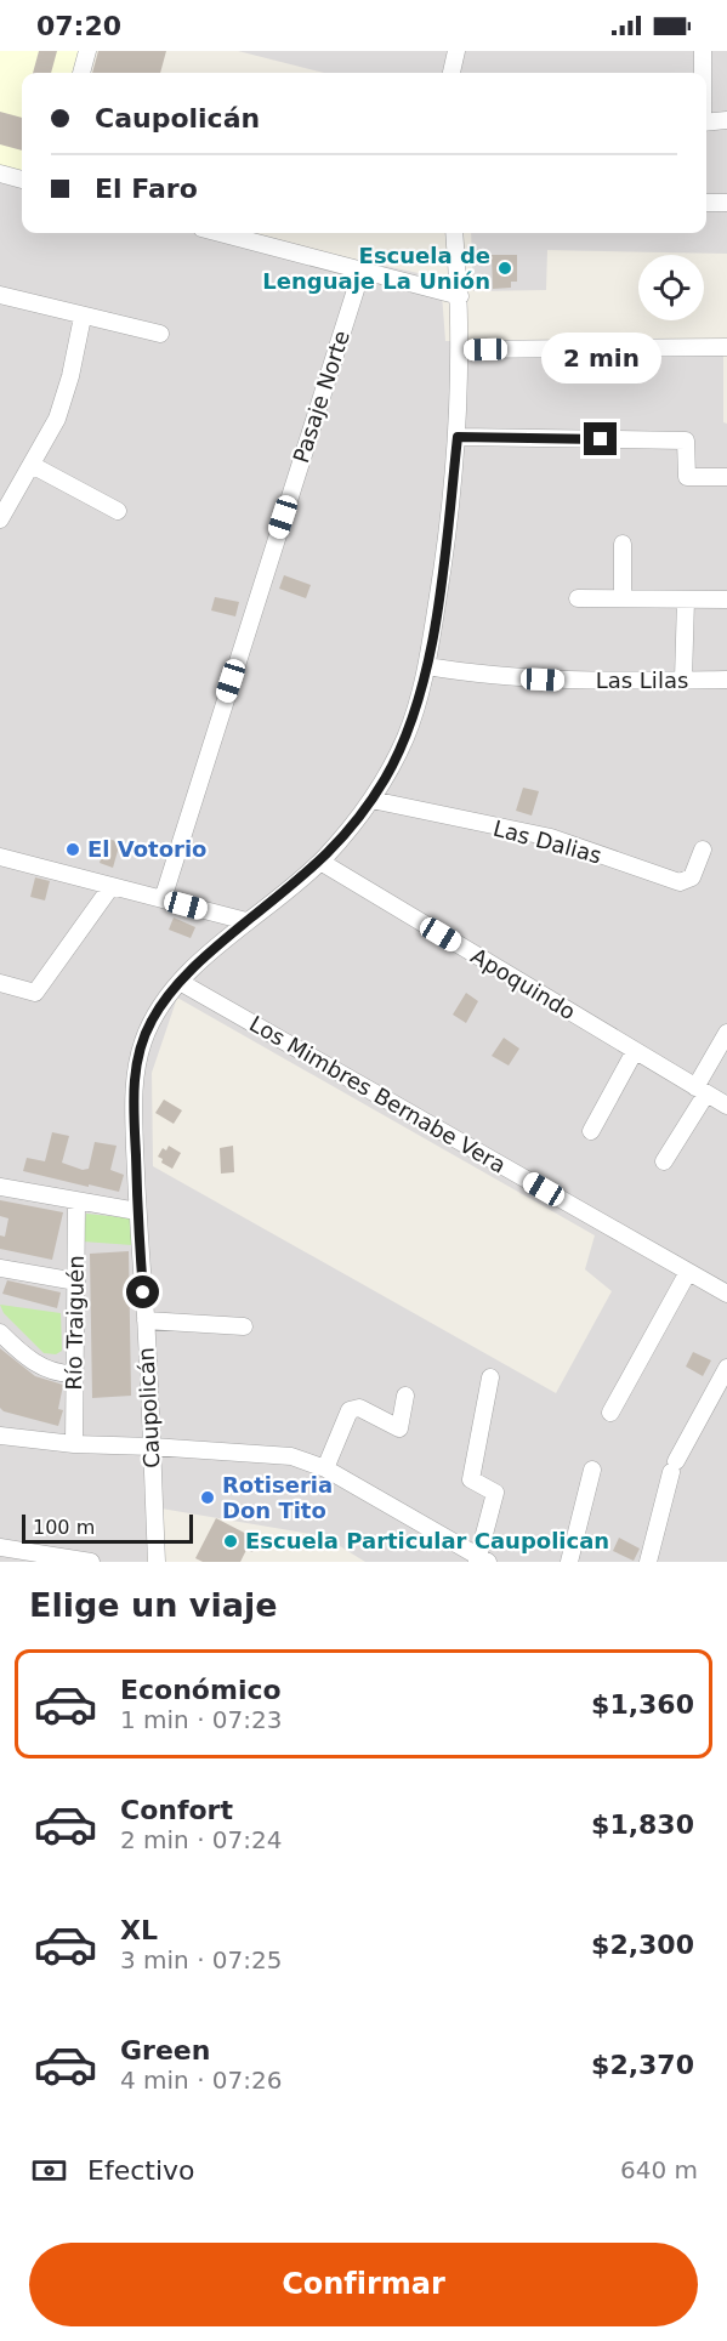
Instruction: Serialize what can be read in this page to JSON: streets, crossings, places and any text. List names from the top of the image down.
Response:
{
  "streets": {
    "street": [
      "Pasaje Norte",
      "Las Lilas",
      "Las Dalias",
      "Apoquindo",
      "Los Mimbres Bernabe Vera",
      "Río Traiguén",
      "Caupolicán"
    ]
  },
  "crossings": [
    ["Las Lilas", "Caupolicán"],
    ["Las Dalias", "Caupolicán"],
    ["Apoquindo", "Caupolicán"],
    ["Los Mimbres Bernabe Vera", "Caupolicán"]
  ],
  "places": [
    "Escuela de Lenguaje La Unión",
    "El Votorio",
    "Rotiseria Don Tito",
    "Escuela Particular Caupolican"
  ],
  "scale_bar": "100 m",
  "page": {
    "status": "07:20",
    "banner": ["Caupolicán", "El Faro"],
    "bubble": "2 min",
    "scale": "100 m",
    "heading": "Elige un viaje",
    "list": [
      {
        "name": "Económico",
        "note": "1 min · 07:23",
        "value": "$1,360"
      },
      {
        "name": "Confort",
        "note": "2 min · 07:24",
        "value": "$1,830"
      },
      {
        "name": "XL",
        "note": "3 min · 07:25",
        "value": "$2,300"
      },
      {
        "name": "Green",
        "note": "4 min · 07:26",
        "value": "$2,370"
      }
    ],
    "pay": ["Efectivo", "640 m"],
    "buttons": "Confirmar"
  }
}
